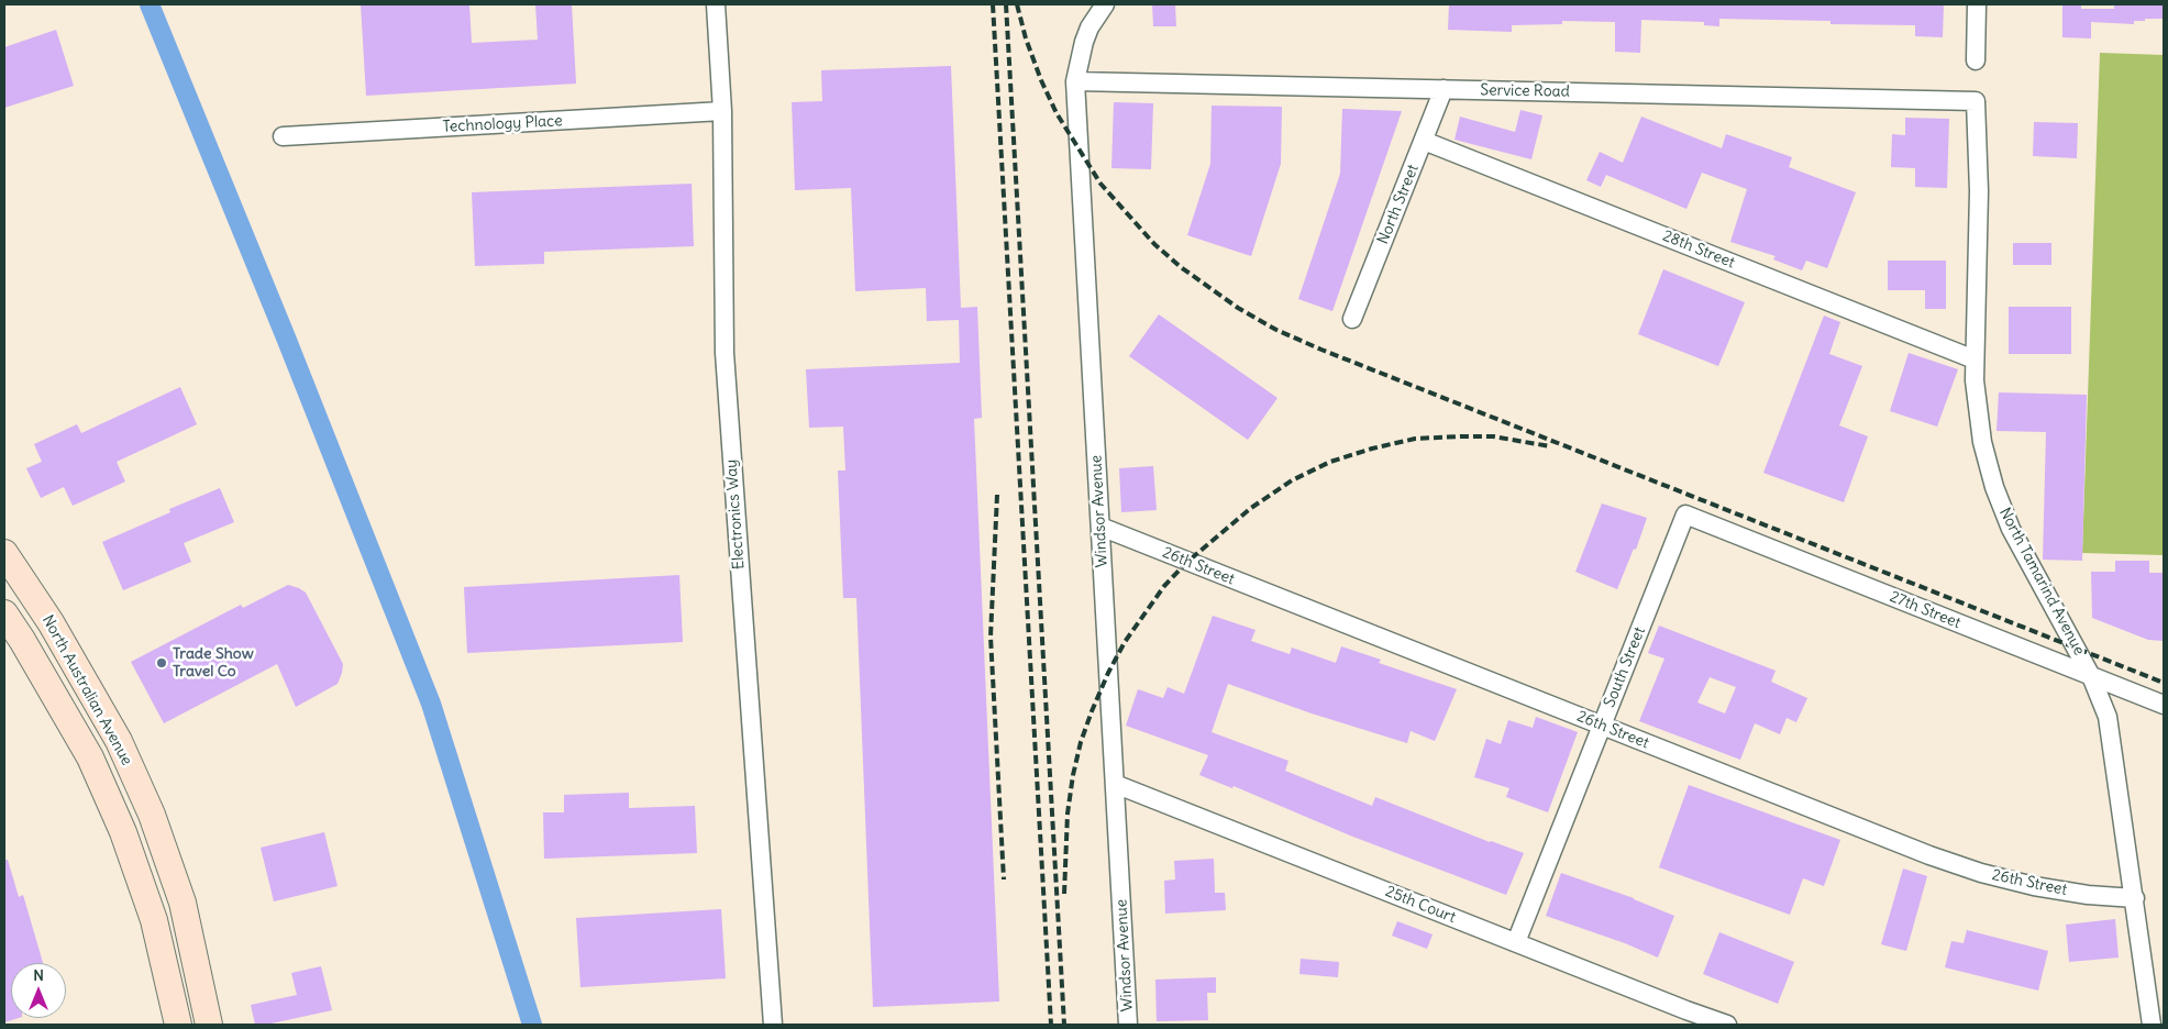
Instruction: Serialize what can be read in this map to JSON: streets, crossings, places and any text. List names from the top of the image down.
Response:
{
  "streets": {
    "main road": ["North Australian Avenue"],
    "street": [
      "Service Road",
      "Technology Place",
      "North Street",
      "28th Street",
      "Windsor Avenue",
      "Electronics Way",
      "26th Street",
      "North Tamarind Avenue",
      "27th Street",
      "South Street",
      "25th Court"
    ]
  },
  "crossings": [
    ["Service Road", "North Street"],
    ["Service Road", "Windsor Avenue"],
    ["Service Road", "North Tamarind Avenue"],
    ["Technology Place", "Electronics Way"],
    ["North Street", "28th Street"],
    ["28th Street", "North Tamarind Avenue"],
    ["Windsor Avenue", "26th Street"],
    ["Windsor Avenue", "25th Court"],
    ["26th Street", "North Tamarind Avenue"],
    ["26th Street", "South Street"],
    ["North Tamarind Avenue", "27th Street"],
    ["27th Street", "South Street"],
    ["South Street", "25th Court"]
  ],
  "places": ["Trade Show Travel Co"],
  "north": "top"
}
